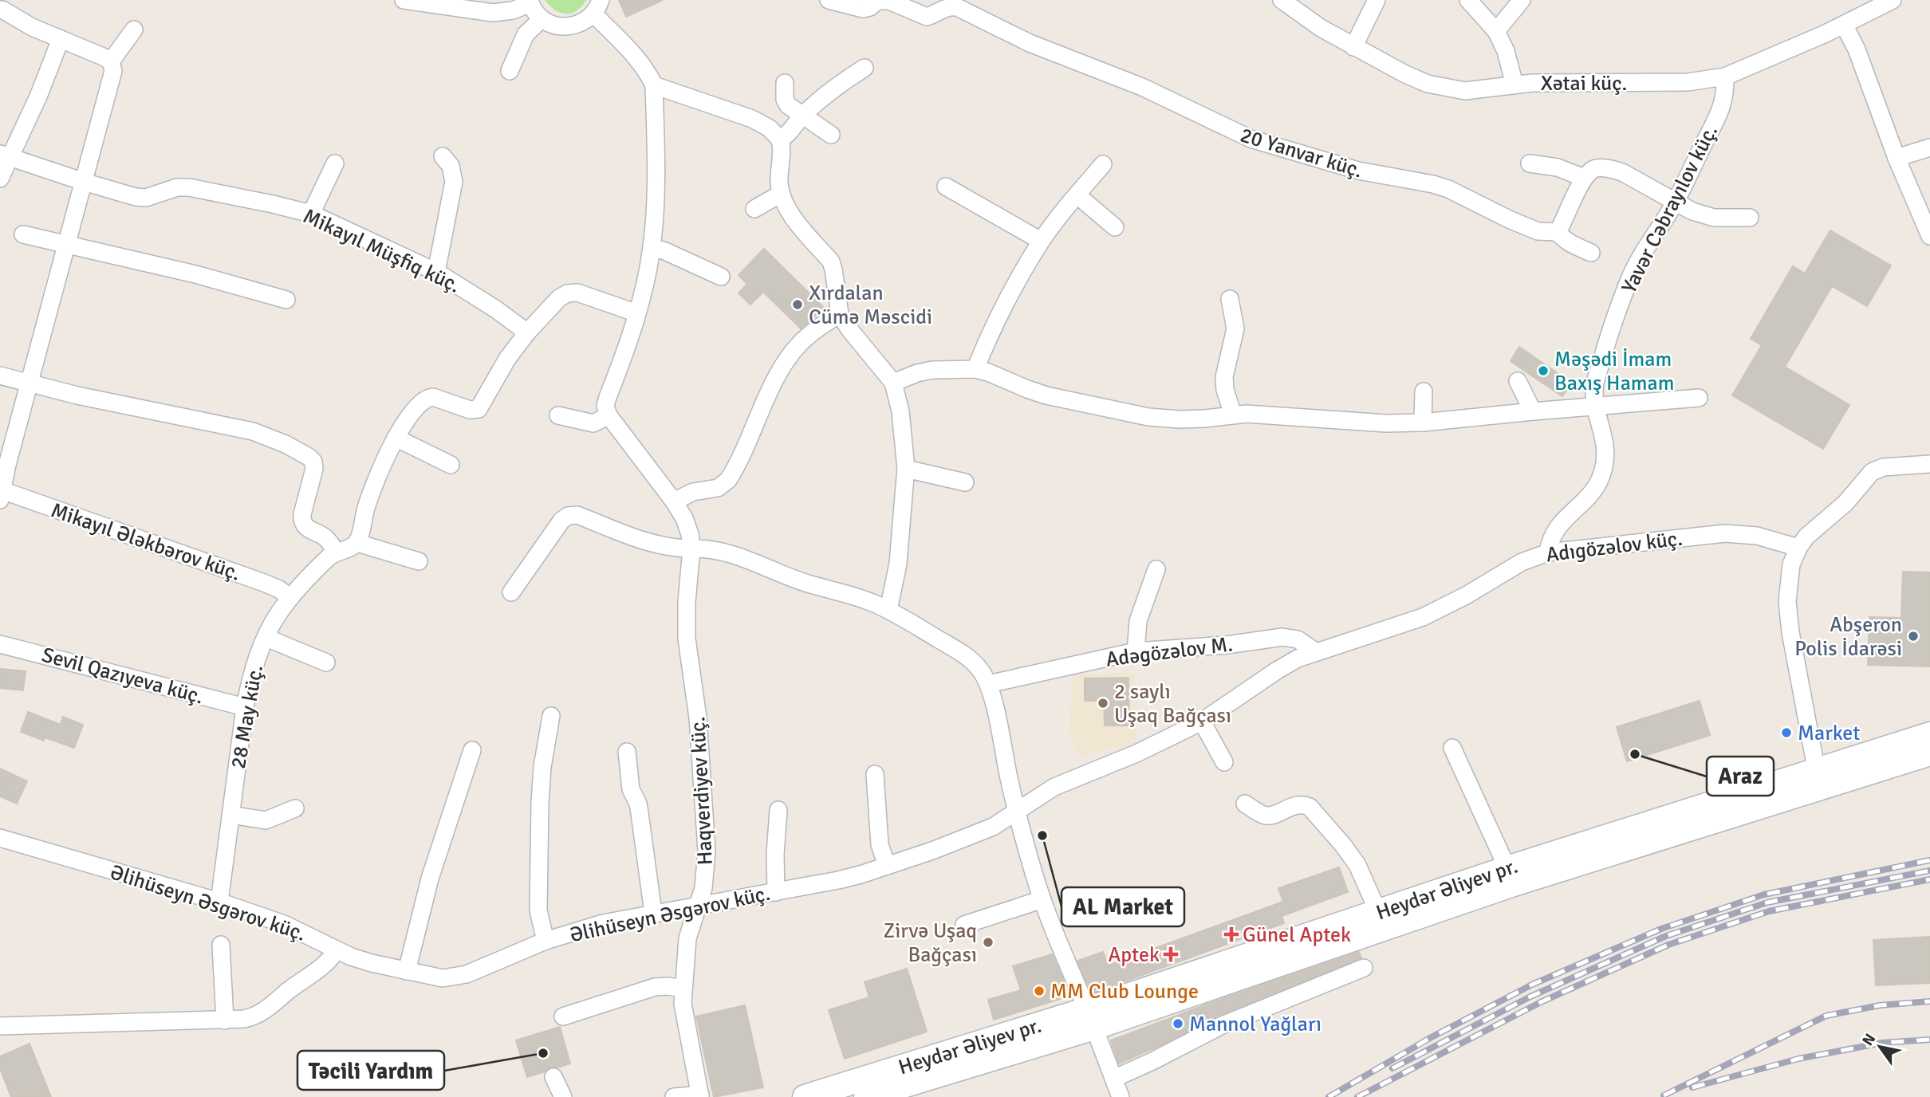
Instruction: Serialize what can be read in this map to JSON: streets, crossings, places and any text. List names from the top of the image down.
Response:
{
  "streets": {
    "main road": ["Heydər Əliyev pr."],
    "street": [
      "Xətai küç.",
      "20 Yanvar küç.",
      "Yavər Cəbrayılov küç.",
      "Mikayıl Müşfiq küç.",
      "Mikayıl Ələkbərov küç.",
      "Adıgözəlov küç.",
      "Adəgözəlov M.",
      "Sevil Qazıyeva küç.",
      "28 May küç.",
      "Haqverdiyev küç.",
      "Əlihüseyn Əsgərov küç."
    ]
  },
  "crossings": [
    ["Xətai küç.", "Yavər Cəbrayılov küç."],
    ["Yavər Cəbrayılov küç.", "Adıgözəlov küç."],
    ["Mikayıl Ələkbərov küç.", "28 May küç."],
    ["Adıgözəlov küç.", "Adəgözəlov M."],
    ["Adıgözəlov küç.", "Əlihüseyn Əsgərov küç."],
    ["Adəgözəlov M.", "Əlihüseyn Əsgərov küç."],
    ["Sevil Qazıyeva küç.", "28 May küç."],
    ["28 May küç.", "Əlihüseyn Əsgərov küç."],
    ["Haqverdiyev küç.", "Əlihüseyn Əsgərov küç."]
  ],
  "places": {
    "other": [
      "Xırdalan Cümə Məscidi",
      "Məşədi İmam Baxış Hamam",
      "Abşeron Polis İdarəsi",
      "2 saylı Uşaq Bağçası",
      "Market",
      "Araz",
      "AL Market",
      "Zirvə Uşaq Bağçası",
      "MM Club Lounge",
      "Mannol Yağları",
      "Təcili Yardım"
    ],
    "health": ["Günel Aptek", "Aptek"]
  },
  "north": "top left"
}
